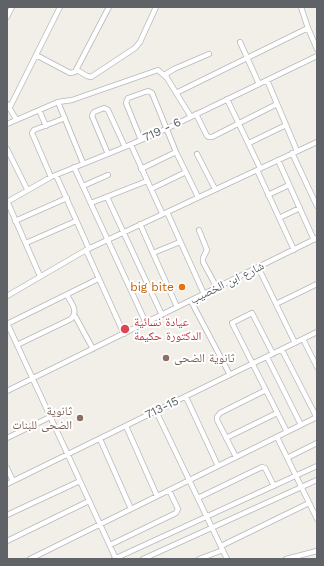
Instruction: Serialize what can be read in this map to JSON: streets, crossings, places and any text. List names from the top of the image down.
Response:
{
  "streets": {
    "street": ["719 - 6", "شارع ابن الخصيب", "713-15"]
  },
  "places": [
    "big bite",
    "عيادة نسائية الدكتورة حكيمة",
    "ثانوية الضحى",
    "ثانوية الضحى للبنات"
  ]
}
